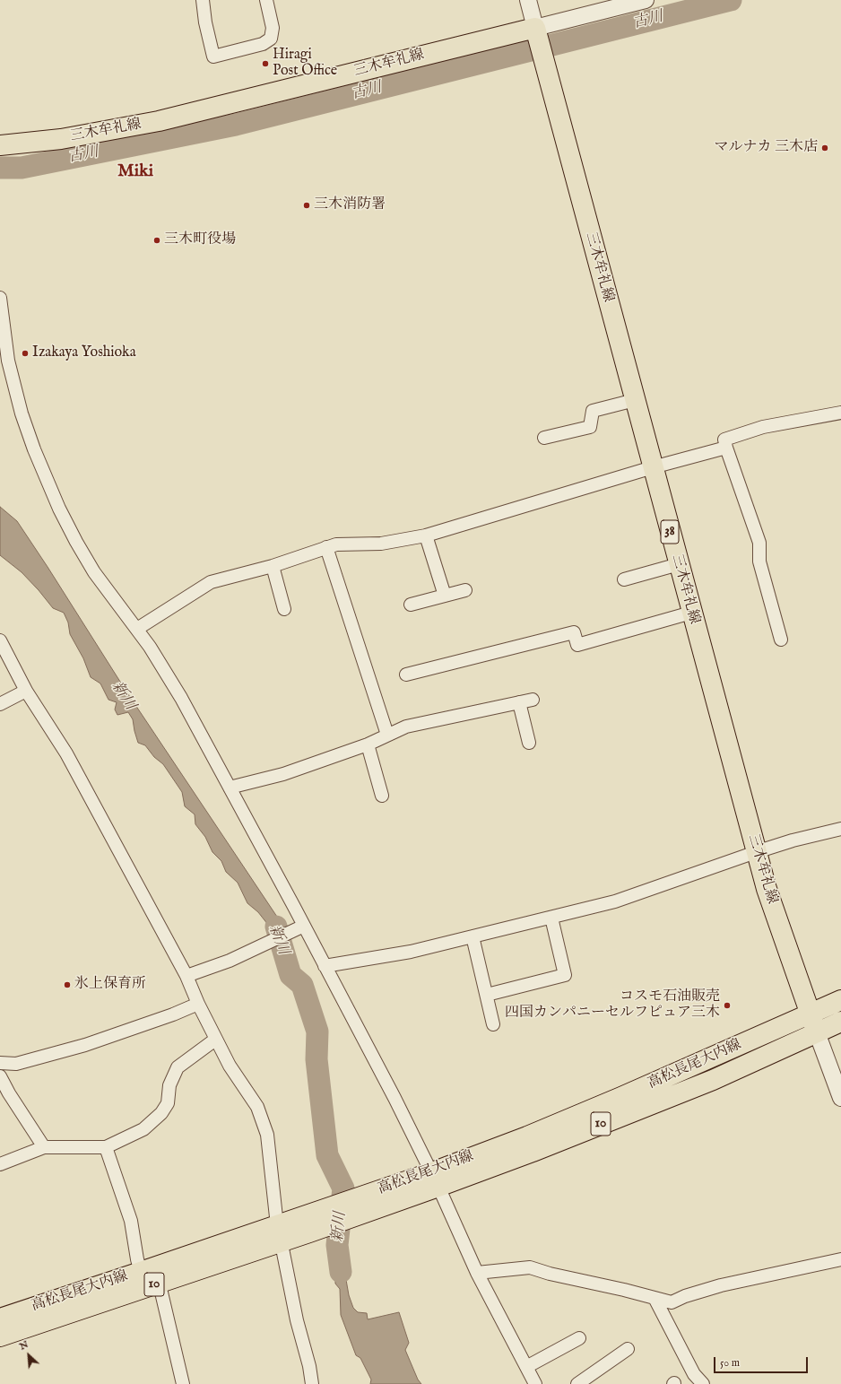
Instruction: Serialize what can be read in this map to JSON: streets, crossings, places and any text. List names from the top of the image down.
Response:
{
  "streets": {
    "main road": [
      "三木牟礼線",
      "38",
      "高松長尾大内線",
      "10"
    ]
  },
  "crossings": [
    ["三木牟礼線", "高松長尾大内線"]
  ],
  "districts": ["Miki"],
  "water": ["古川", "新川"],
  "places": [
    "Hiragi Post Office",
    "マルナカ 三木店",
    "三木消防署",
    "三木町役場",
    "Izakaya Yoshioka",
    "氷上保育所",
    "コスモ石油販売 四国カンパニーセルフピュア三木"
  ],
  "scale_bar": "50 m",
  "north": "top left"
}
